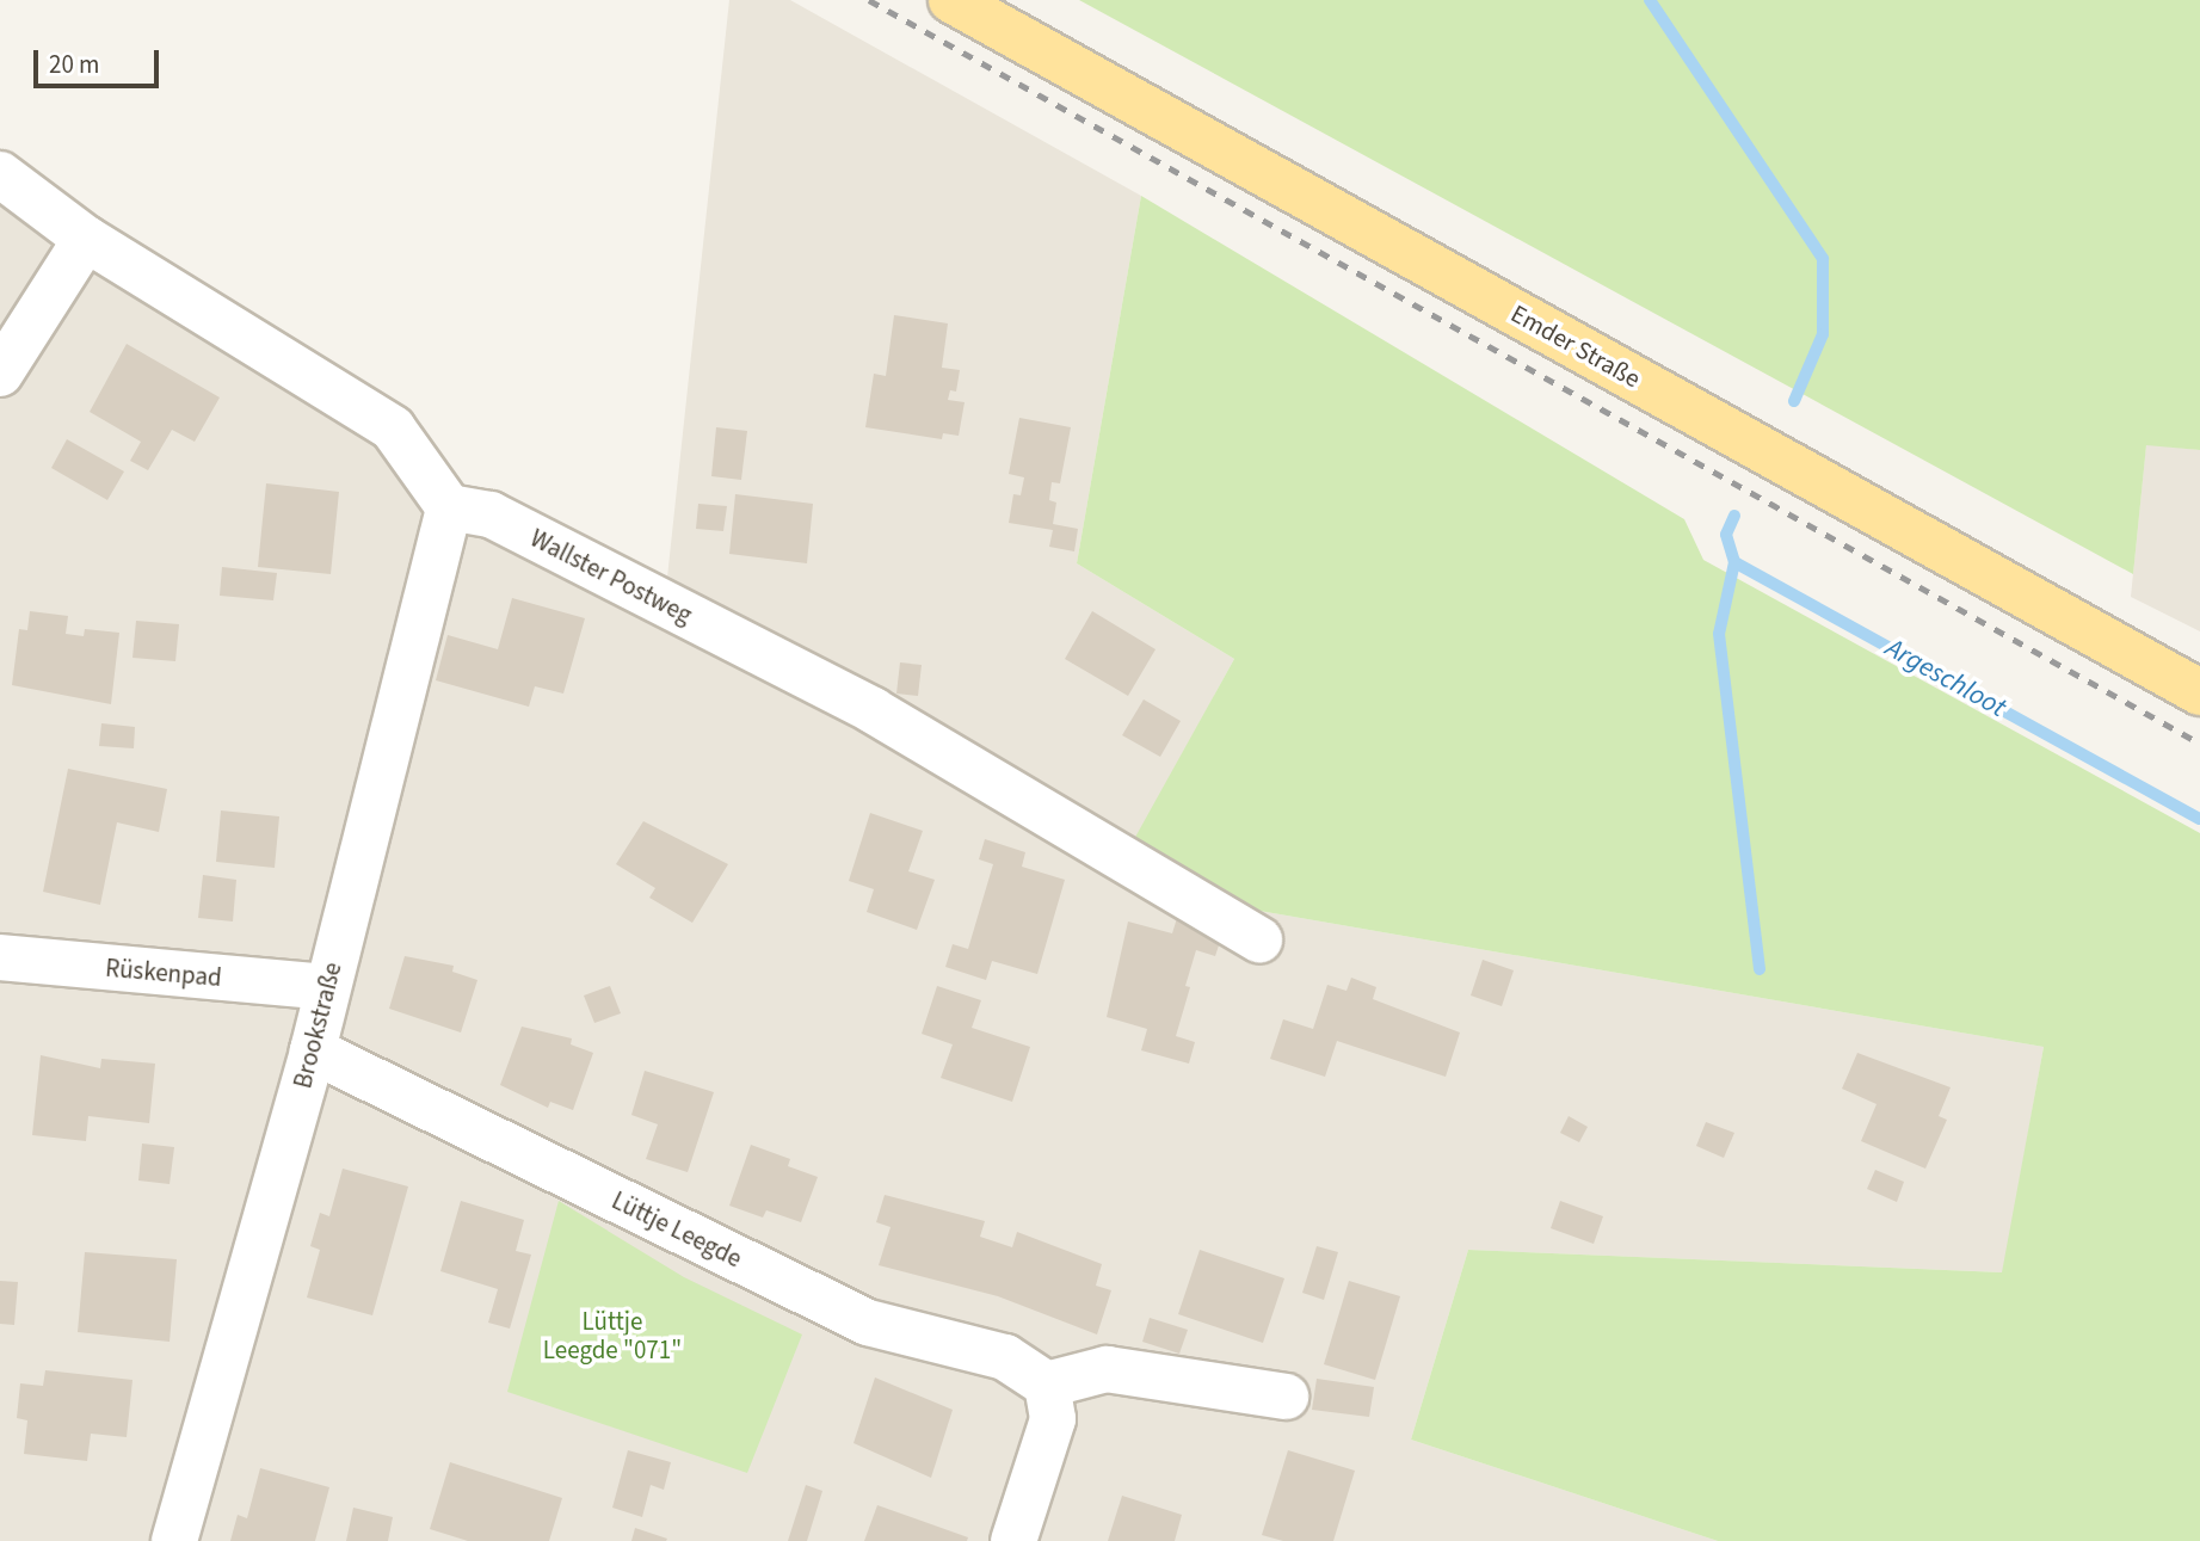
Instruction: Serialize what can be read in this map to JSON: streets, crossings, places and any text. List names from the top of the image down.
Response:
{
  "streets": {
    "main road": ["Emder Straße"],
    "street": [
      "Wallster Postweg",
      "Rüskenpad",
      "Brookstraße",
      "Lüttje Leegde"
    ]
  },
  "crossings": [
    ["Wallster Postweg", "Brookstraße"],
    ["Rüskenpad", "Brookstraße"],
    ["Brookstraße", "Lüttje Leegde"]
  ],
  "water": ["Argeschloot"],
  "parks": ["Lüttje Leegde \"071\""],
  "scale_bar": "20 m"
}
